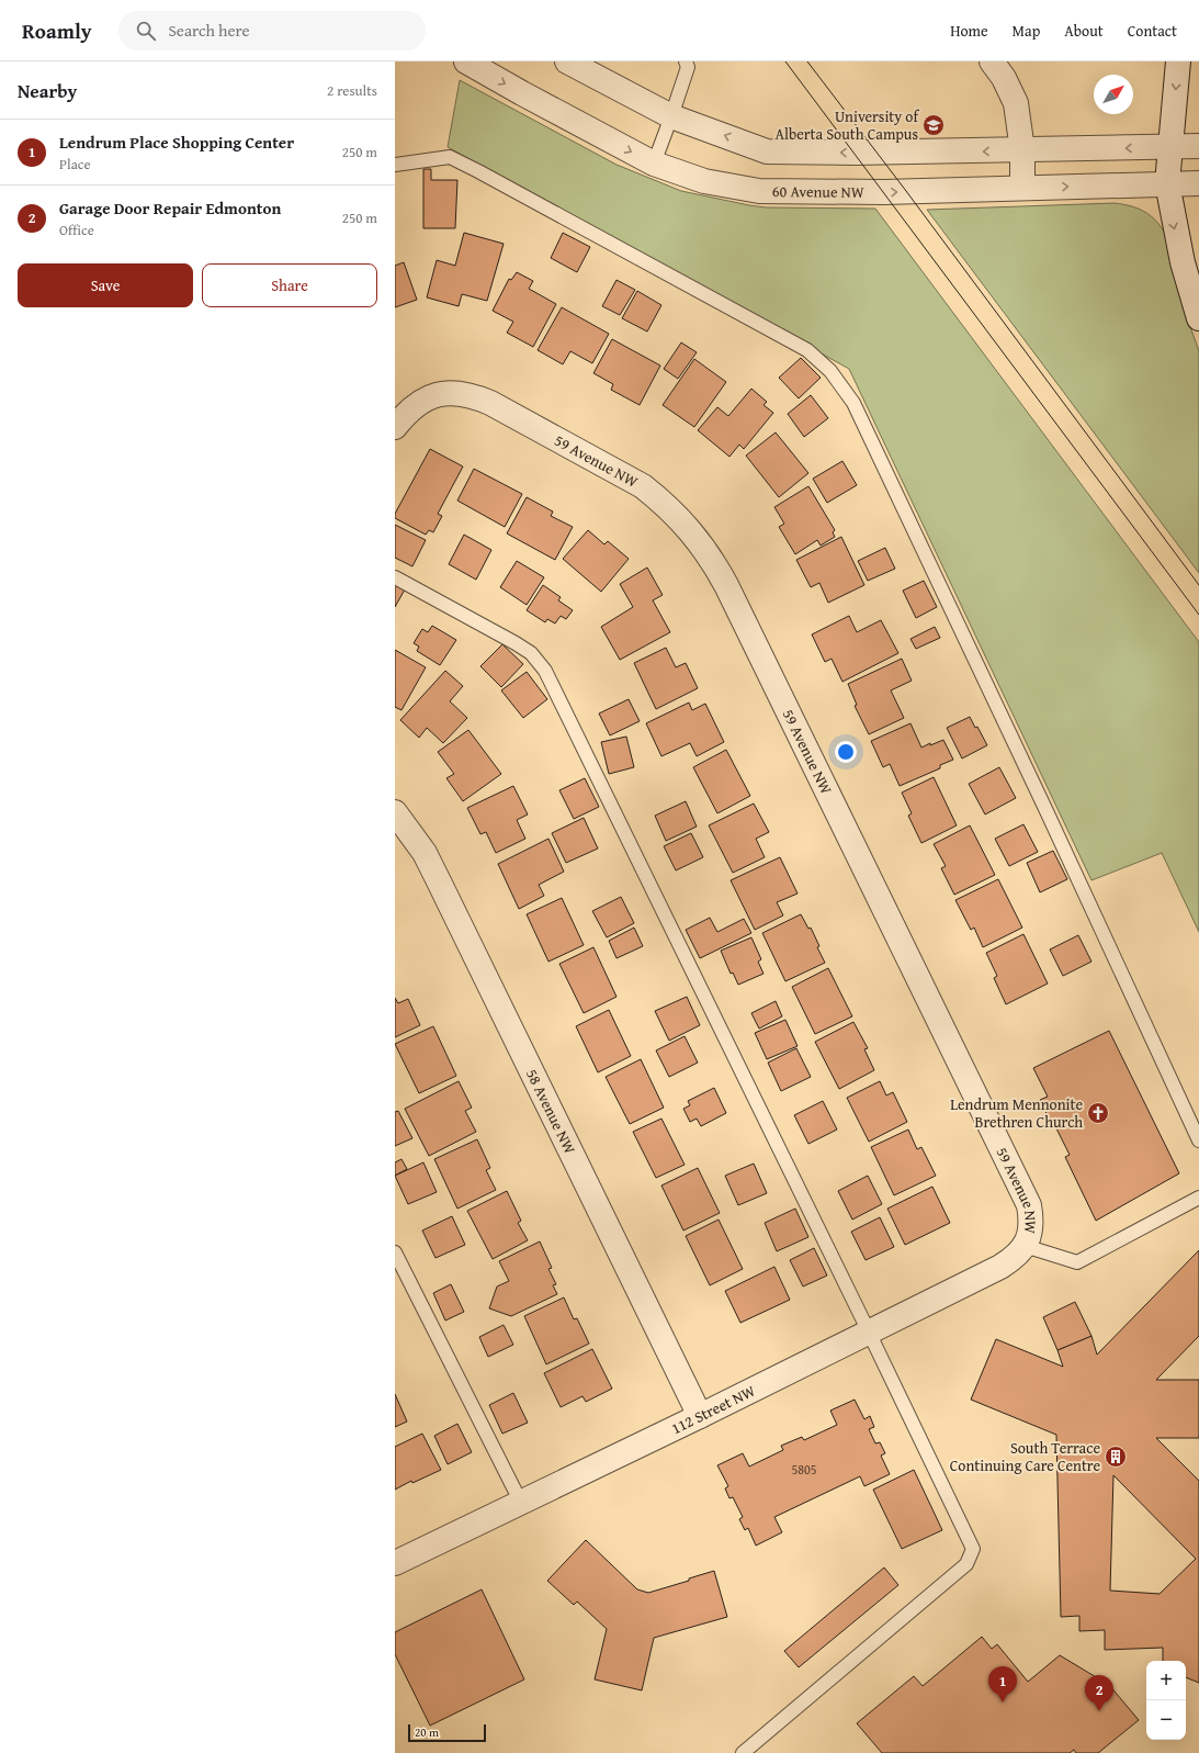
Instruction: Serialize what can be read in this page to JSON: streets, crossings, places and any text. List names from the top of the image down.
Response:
{
  "streets": {
    "street": [
      "60 Avenue NW",
      "59 Avenue NW",
      "58 Avenue NW",
      "112 Street NW"
    ]
  },
  "crossings": [
    ["59 Avenue NW", "112 Street NW"],
    ["58 Avenue NW", "112 Street NW"]
  ],
  "places": {
    "school or university": ["University of Alberta South Campus"],
    "church": ["Lendrum Mennonite Brethren Church"],
    "building": ["South Terrace Continuing Care Centre"]
  },
  "house_numbers": ["5805"],
  "scale_bar": "20 m",
  "north": "top right",
  "page": {
    "header": "Roamly",
    "search": "Search here",
    "nav": [
      "Home",
      "Map",
      "About",
      "Contact"
    ],
    "heading": ["Nearby", "2 results"],
    "list": [
      {
        "mark": "1",
        "name": "Lendrum Place Shopping Center",
        "note": "Place",
        "value": "250 m"
      },
      {
        "mark": "2",
        "name": "Garage Door Repair Edmonton",
        "note": "Office",
        "value": "250 m"
      }
    ],
    "buttons": ["Save", "Share"],
    "map_buttons": ["+", "−"],
    "pins": ["1", "2"],
    "scale": "20 m"
  }
}
